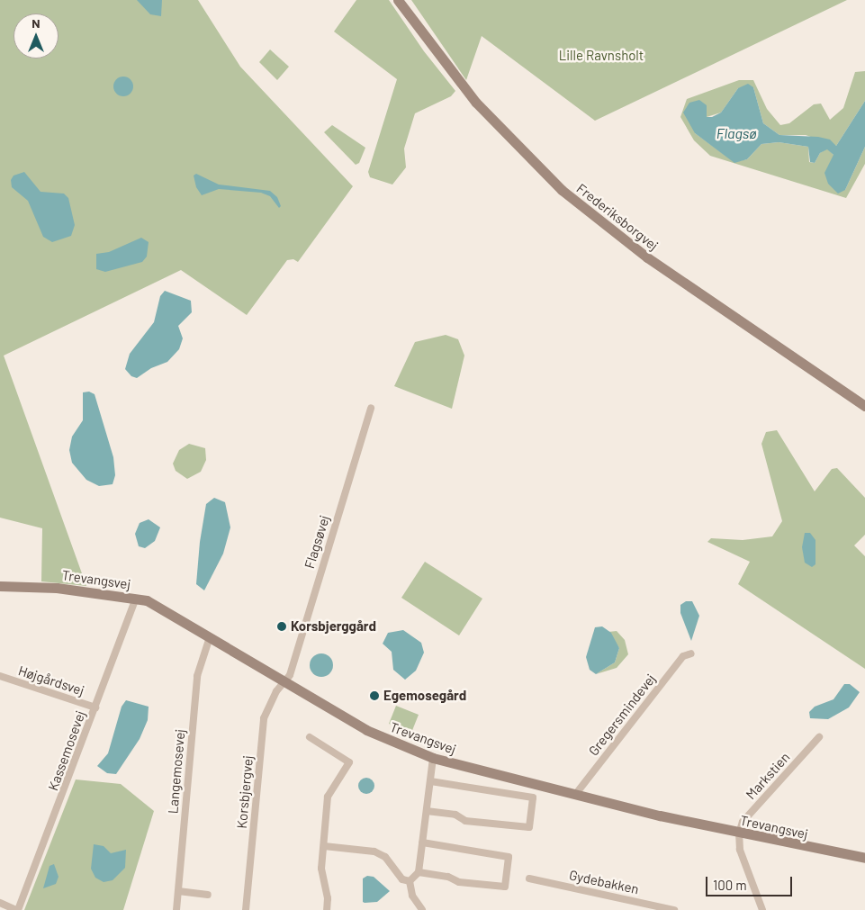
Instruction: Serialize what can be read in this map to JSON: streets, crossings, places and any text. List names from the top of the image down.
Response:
{
  "streets": {
    "street": [
      "Frederiksborgvej",
      "Flagsøvej",
      "Trevangsvej",
      "Højgårdsvej",
      "Gregersmindevej",
      "Kassemosevej",
      "Langemosevej",
      "Markstien",
      "Korsbjergvej",
      "Gydebakken"
    ]
  },
  "crossings": [
    ["Flagsøvej", "Trevangsvej"],
    ["Flagsøvej", "Korsbjergvej"],
    ["Trevangsvej", "Gregersmindevej"],
    ["Trevangsvej", "Kassemosevej"],
    ["Trevangsvej", "Langemosevej"],
    ["Trevangsvej", "Markstien"],
    ["Trevangsvej", "Korsbjergvej"],
    ["Højgårdsvej", "Kassemosevej"]
  ],
  "water": ["Flagsø"],
  "parks": ["Lille Ravnsholt"],
  "places": ["Korsbjerggård", "Egemosegård"],
  "scale_bar": "100 m",
  "north": "top"
}
